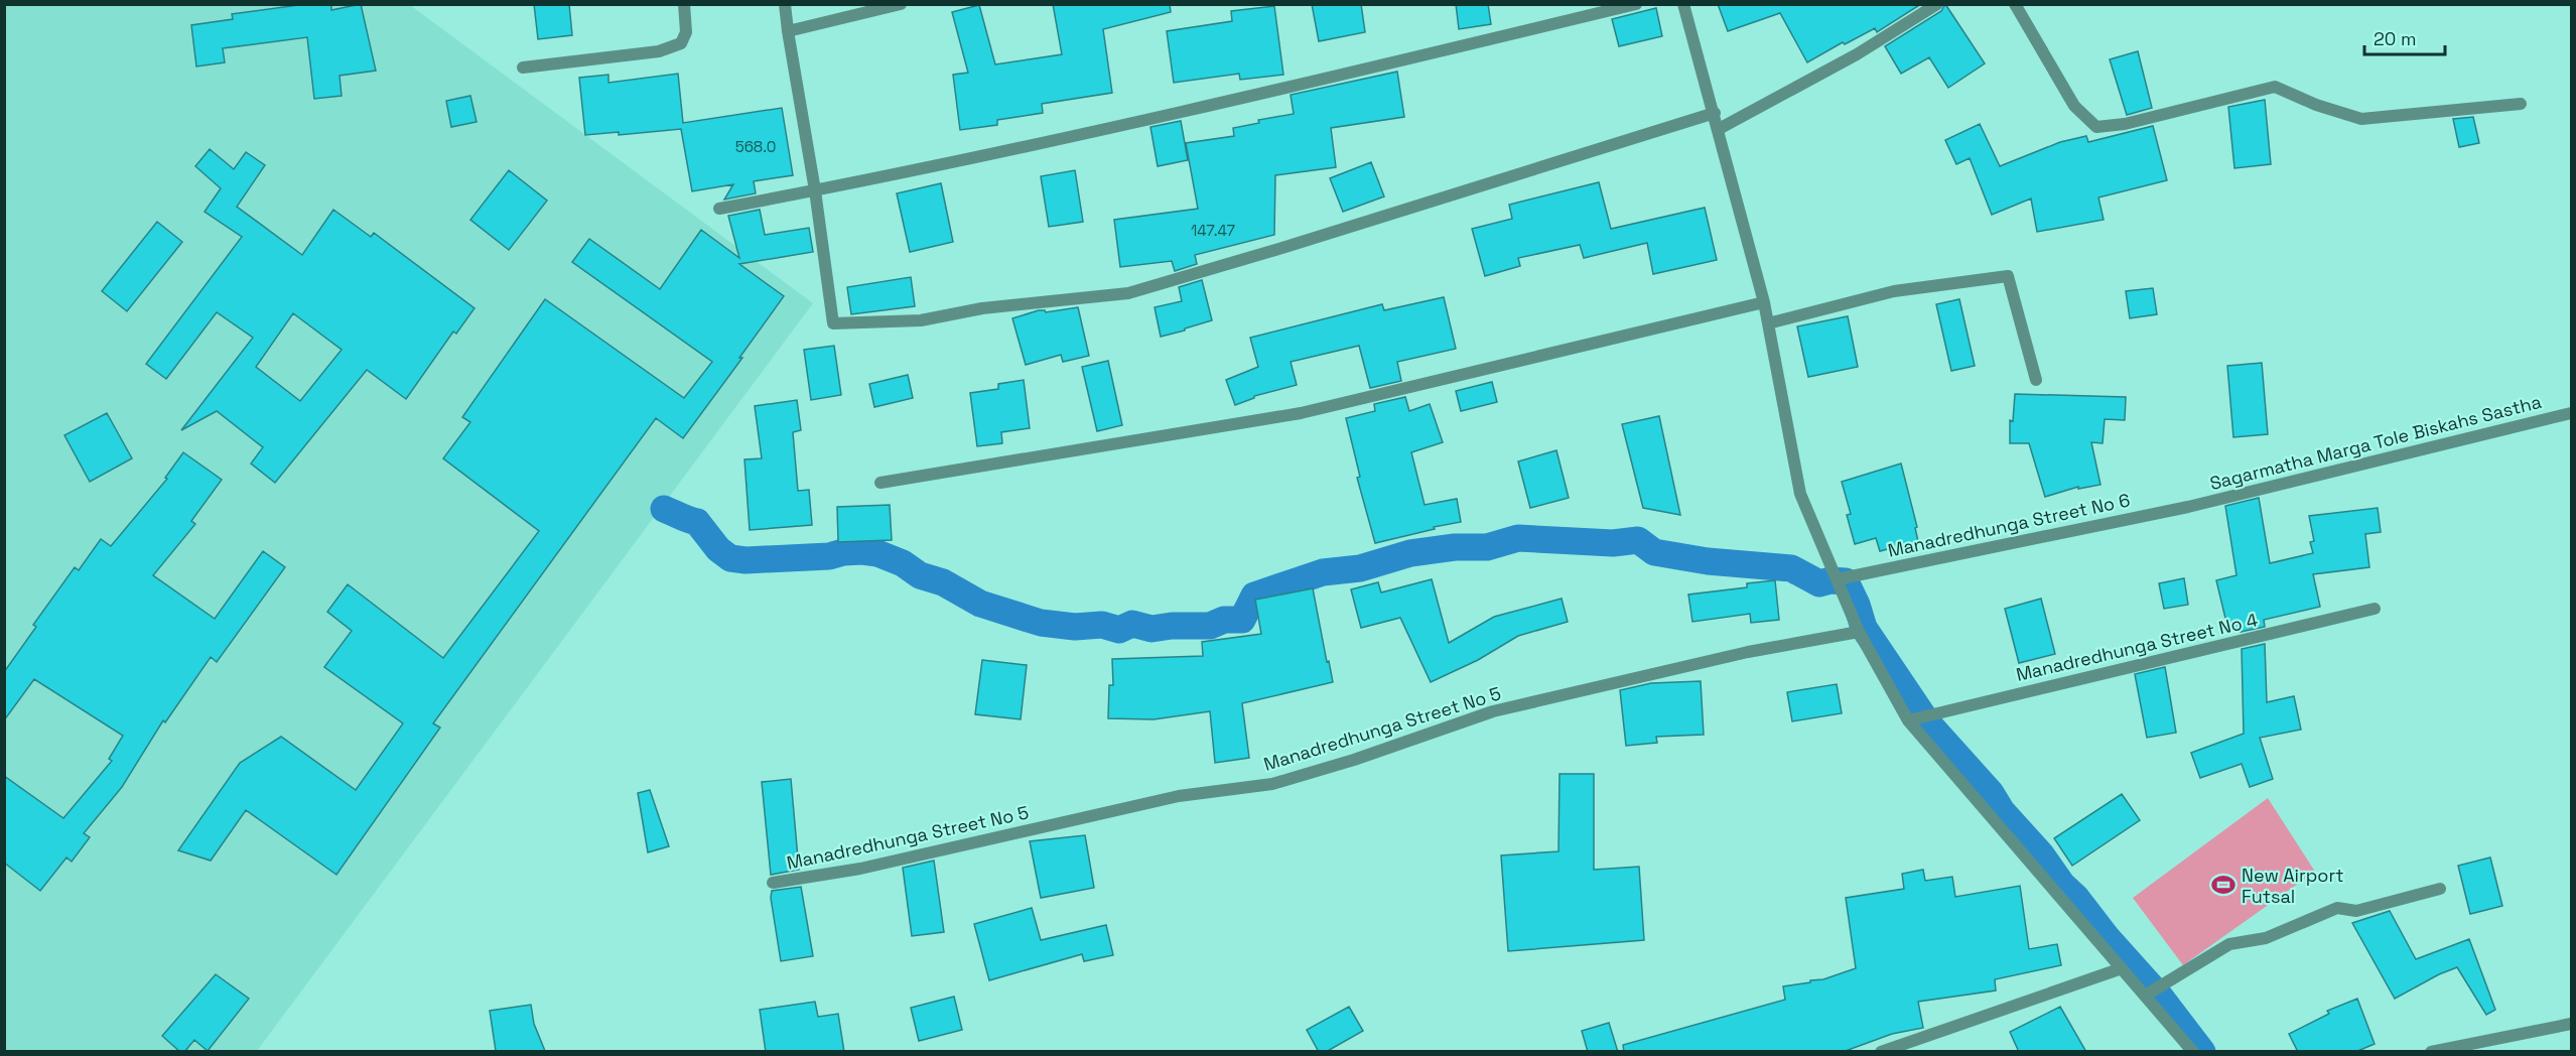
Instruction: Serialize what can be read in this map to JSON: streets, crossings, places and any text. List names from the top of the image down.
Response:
{
  "streets": {
    "street": [
      "Sagarmatha Marga Tole Biskahs Sastha",
      "Manadredhunga Street No 6",
      "Manadredhunga Street No 4",
      "Manadredhunga Street No 5"
    ]
  },
  "crossings": [
    ["Sagarmatha Marga Tole Biskahs Sastha", "Manadredhunga Street No 6"]
  ],
  "places": {
    "sports": ["New Airport Futsal"]
  },
  "house_numbers": ["568.0", "147.47"],
  "scale_bar": "20 m"
}
